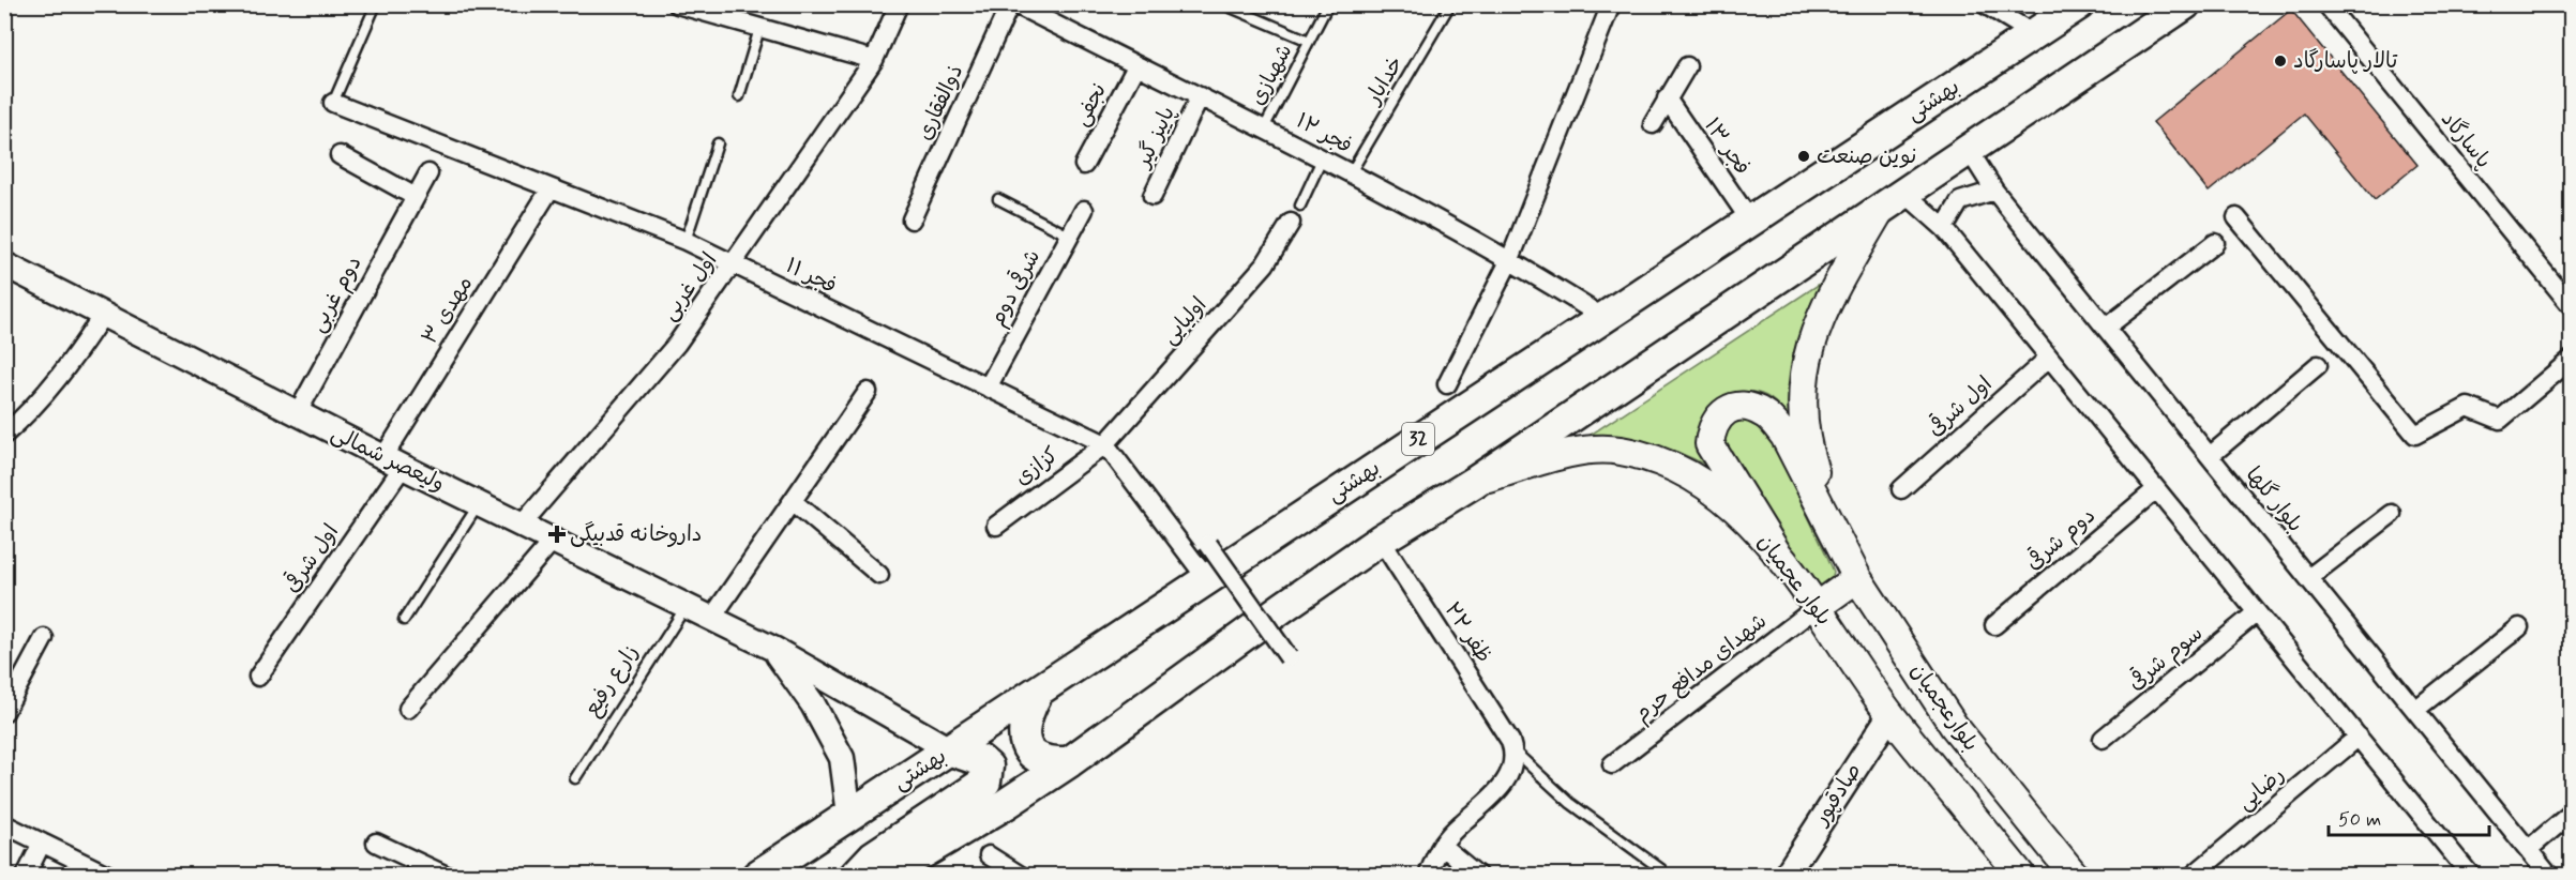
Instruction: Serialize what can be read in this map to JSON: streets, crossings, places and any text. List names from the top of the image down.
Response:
{
  "streets": {
    "highway": ["بهشتی", "32"],
    "main road": [
      "ولیعصر شمالی",
      "بلوار عجمیان",
      "بلوارعجمیان",
      "صادقپور"
    ],
    "street": [
      "ذوالفقاری",
      "نجفی",
      "فجر ۱۲",
      "پاییز گیر",
      "پاسارگاد",
      "فجر ۱۳",
      "فجر ۱۱",
      "اول غربی",
      "شرقی دوم",
      "دوم غربی",
      "مهدی ۳",
      "اولیایی",
      "اول شرقی",
      "کزازی",
      "بلوار گلها",
      "دوم شرقی",
      "ظفر ۲۲",
      "سوم شرقی",
      "شهدای مدافع حرم",
      "رضایی"
    ],
    "lane": ["شهبازی", "خدایار", "زارع رفیع"]
  },
  "crossings": [
    ["شهبازی", "فجر ۱۲"],
    ["خدایار", "فجر ۱۲"],
    ["بهشتی", "فجر ۱۲"],
    ["بهشتی", "فجر ۱۳"],
    ["بهشتی", "فجر ۱۱"],
    ["بهشتی", "ولیعصر شمالی"],
    ["نجفی", "فجر ۱۲"],
    ["فجر ۱۲", "پاییز گیر"],
    ["فجر ۱۱", "اول غربی"],
    ["فجر ۱۱", "شرقی دوم"],
    ["فجر ۱۱", "مهدی ۳"],
    ["فجر ۱۱", "اولیایی"],
    ["فجر ۱۱", "کزازی"],
    ["اول غربی", "ولیعصر شمالی"],
    ["دوم غربی", "ولیعصر شمالی"],
    ["مهدی ۳", "اول شرقی"],
    ["مهدی ۳", "ولیعصر شمالی"],
    ["اولیایی", "کزازی"],
    ["اول شرقی", "ولیعصر شمالی"],
    ["ولیعصر شمالی", "زارع رفیع"],
    ["بلوار عجمیان", "شهدای مدافع حرم"],
    ["بلوار عجمیان", "صادقپور"]
  ],
  "places": {
    "other": ["تالار پاسارگاد", "نوین صنعت"],
    "health": ["داروخانه قدبیگی"]
  },
  "scale_bar": "50 m"
}
